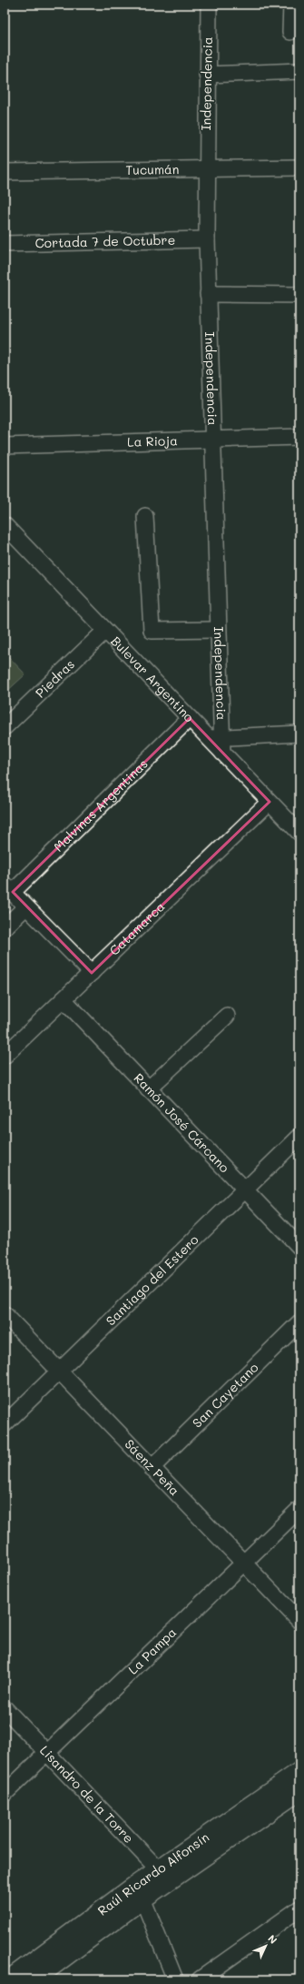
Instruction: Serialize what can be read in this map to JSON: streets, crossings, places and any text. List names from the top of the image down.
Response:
{
  "streets": {
    "main road": ["Raúl Ricardo Alfonsín"],
    "street": [
      "Independencia",
      "Tucumán",
      "Cortada 7 de Octubre",
      "La Rioja",
      "Piedras",
      "Bulevar Argentino",
      "Malvinas Argentinas",
      "Catamarca",
      "Ramón José Cárcano",
      "Santiago del Estero",
      "San Cayetano",
      "Sáenz Peña",
      "La Pampa",
      "Lisandro de la Torre"
    ]
  },
  "crossings": [
    ["Independencia", "Tucumán"],
    ["Independencia", "Cortada 7 de Octubre"],
    ["Independencia", "La Rioja"],
    ["Independencia", "Bulevar Argentino"],
    ["Independencia", "Catamarca"],
    ["Piedras", "Bulevar Argentino"],
    ["Bulevar Argentino", "Malvinas Argentinas"],
    ["Catamarca", "Ramón José Cárcano"],
    ["Ramón José Cárcano", "Santiago del Estero"],
    ["Santiago del Estero", "Sáenz Peña"],
    ["San Cayetano", "Sáenz Peña"],
    ["Sáenz Peña", "La Pampa"],
    ["La Pampa", "Lisandro de la Torre"],
    ["Lisandro de la Torre", "Raúl Ricardo Alfonsín"]
  ],
  "north": "top right"
}
